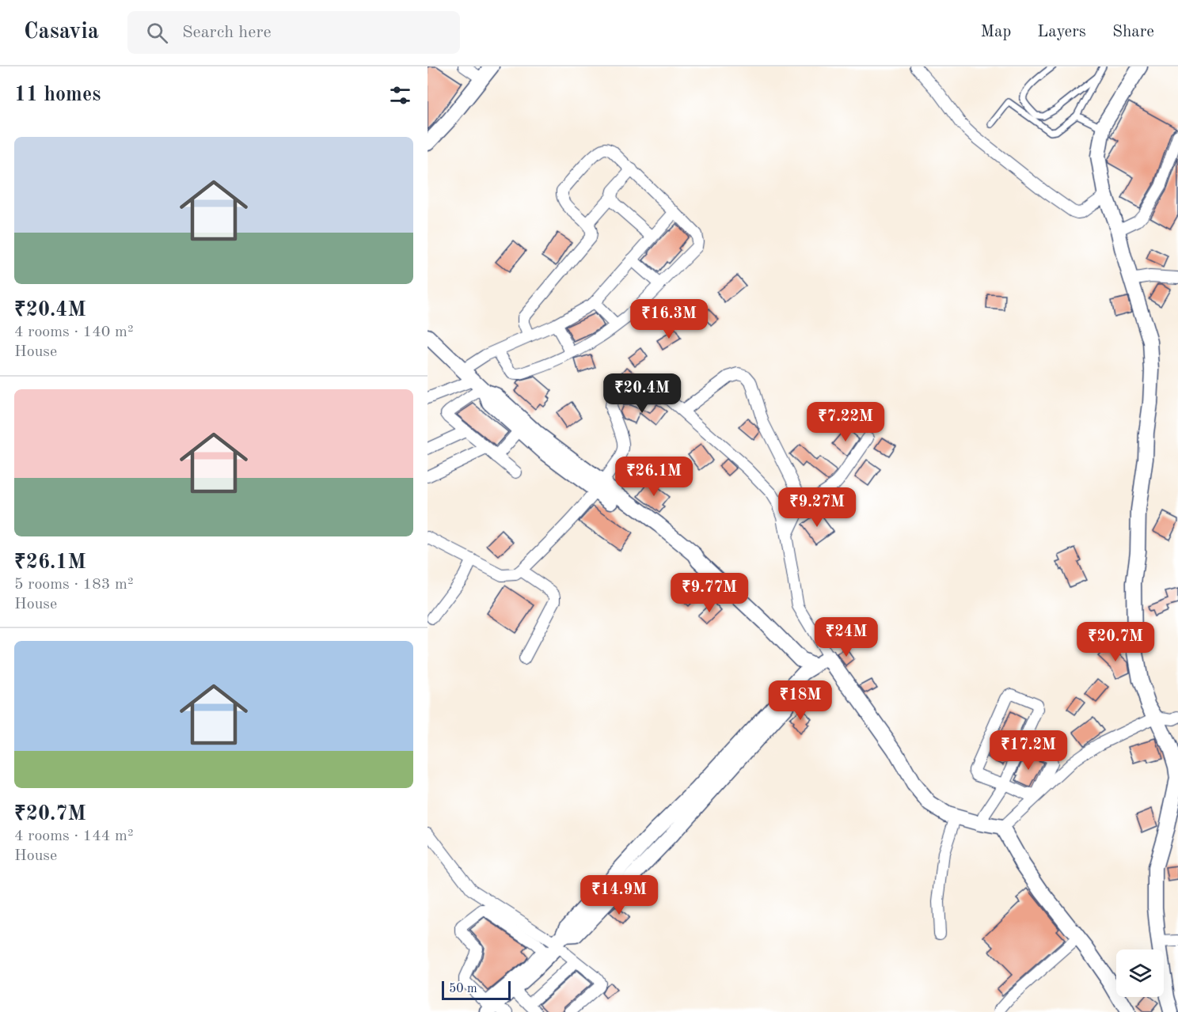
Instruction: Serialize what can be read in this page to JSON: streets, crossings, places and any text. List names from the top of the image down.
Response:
{
  "scale_bar": "50 m",
  "page": {
    "header": "Casavia",
    "search": "Search here",
    "nav": ["Map", "Layers", "Share"],
    "heading": "11 homes",
    "list": [
      {
        "name": "₹20.4M",
        "note": "4 rooms · 140 m² · House"
      },
      {
        "name": "₹26.1M",
        "note": "5 rooms · 183 m² · House"
      },
      {
        "name": "₹20.7M",
        "note": "4 rooms · 144 m² · House"
      }
    ],
    "price": [
      "₹16.3M",
      "₹20.4M",
      "₹7.22M",
      "₹26.1M",
      "₹9.27M",
      "₹9.77M",
      "₹24M",
      "₹20.7M",
      "₹18M",
      "₹17.2M",
      "₹14.9M"
    ],
    "scale": "50 m"
  }
}
